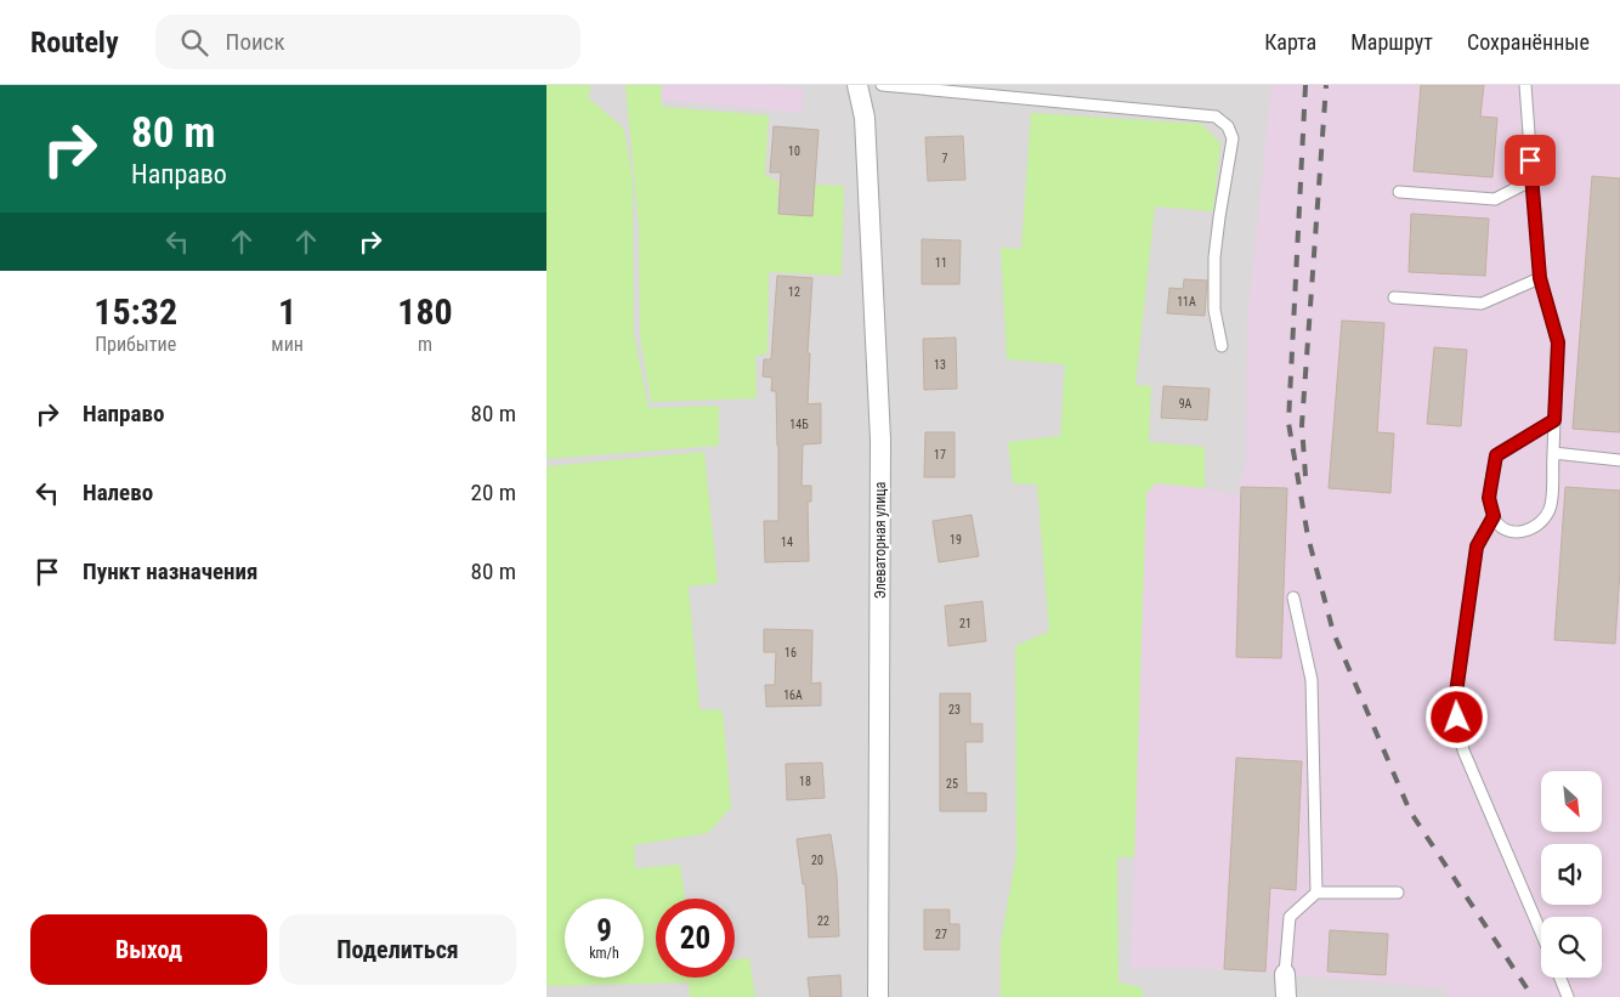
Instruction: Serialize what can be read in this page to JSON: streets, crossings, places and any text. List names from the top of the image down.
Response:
{
  "streets": {
    "street": ["Элеваторная улица"]
  },
  "house_numbers": [
    "10",
    "7",
    "11",
    "12",
    "11А",
    "13",
    "9А",
    "14Б",
    "17",
    "19",
    "14",
    "21",
    "16",
    "16А",
    "23",
    "18",
    "25",
    "20",
    "22",
    "27"
  ],
  "north": "bottom right",
  "page": {
    "header": "Routely",
    "search": "Поиск",
    "nav": ["Карта", "Маршрут", "Сохранённые"],
    "turn": ["80 m", "Направо"],
    "eta": [
      "15:32",
      "Прибытие",
      "1",
      "мин",
      "180",
      "m"
    ],
    "list": [
      {
        "name": "Направо",
        "value": "80 m"
      },
      {
        "name": "Налево",
        "value": "20 m"
      },
      {
        "name": "Пункт назначения",
        "value": "80 m"
      }
    ],
    "speed": "9 km/h",
    "limit": "20",
    "buttons": ["Выход", "Поделиться"]
  }
}
